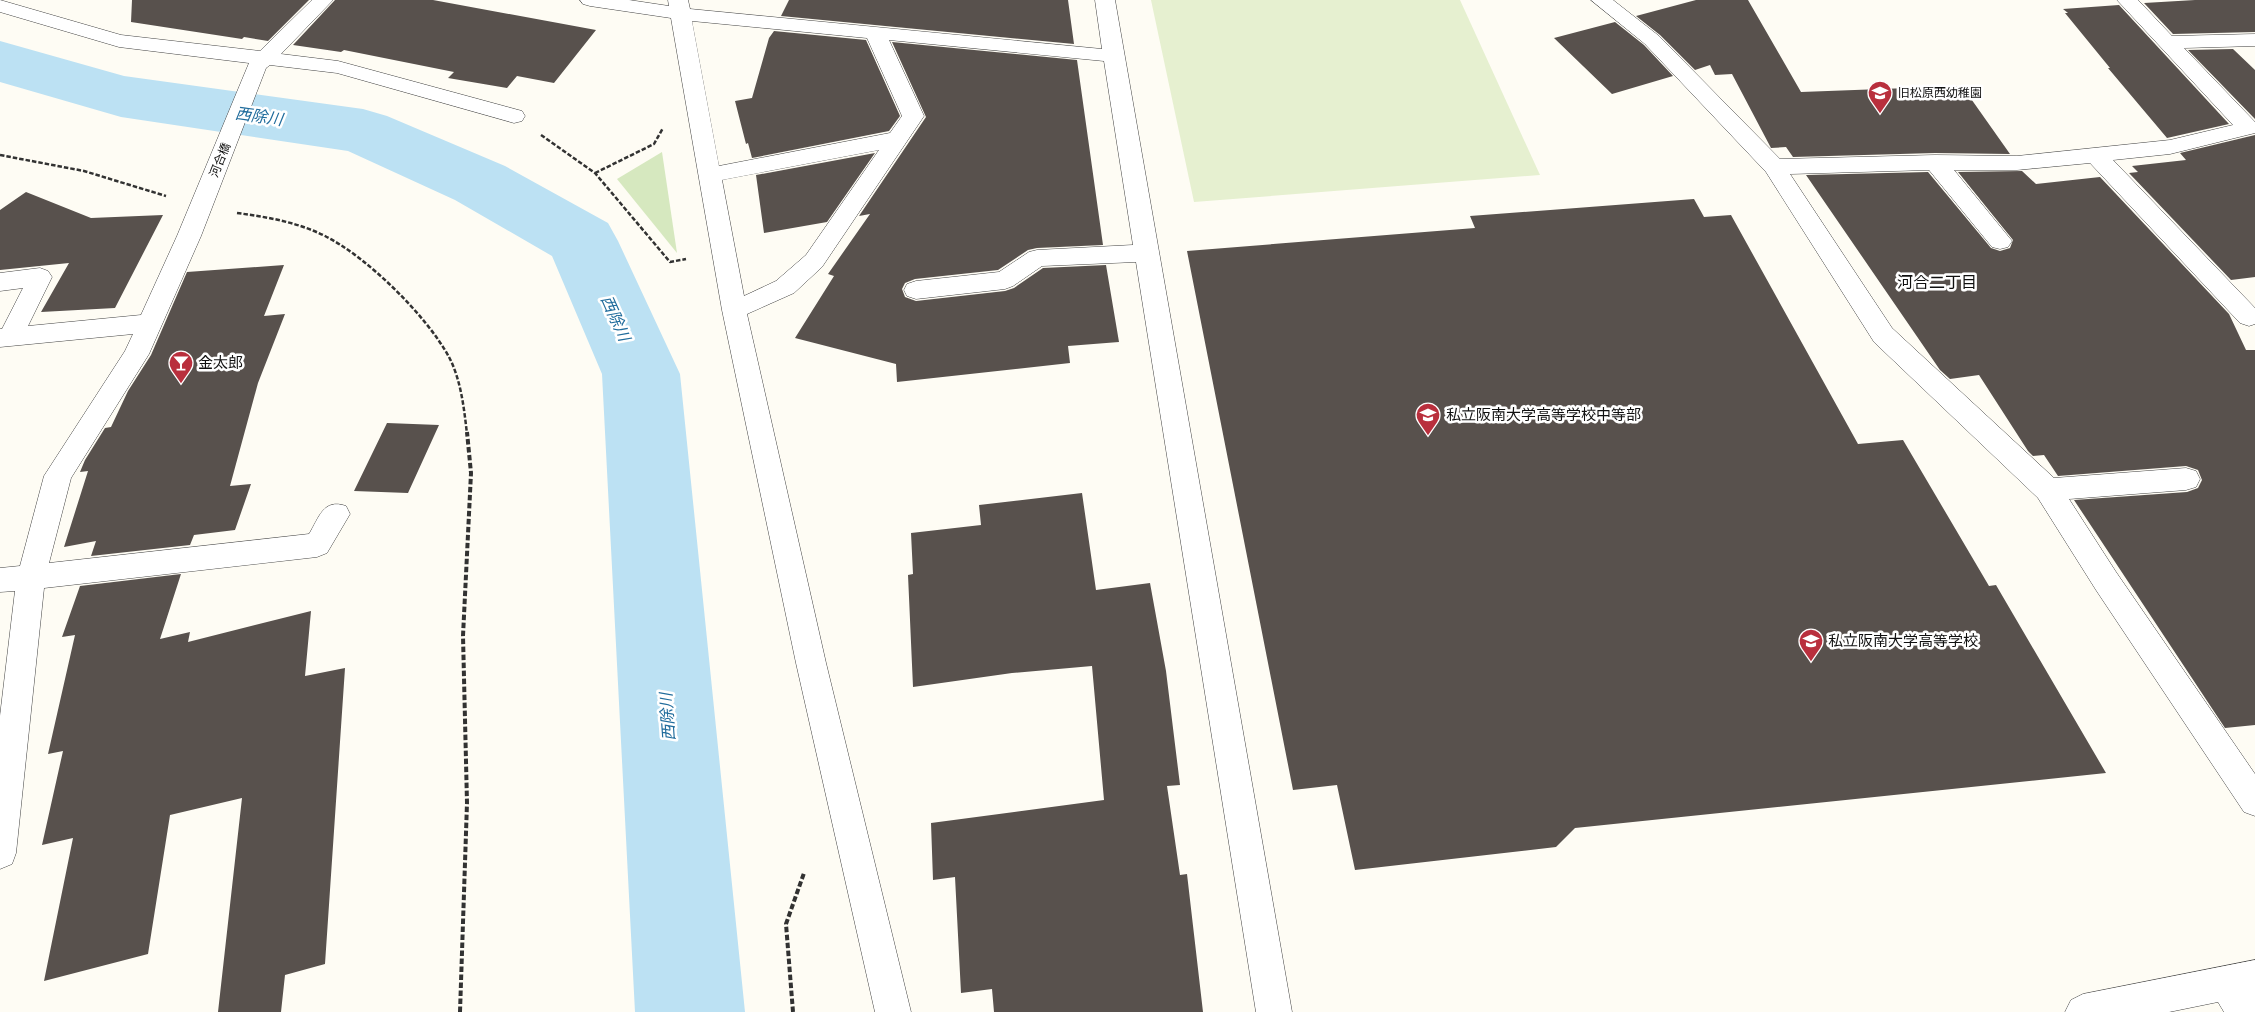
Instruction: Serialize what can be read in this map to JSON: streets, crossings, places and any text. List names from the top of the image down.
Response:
{
  "streets": {
    "street": ["河合橋"]
  },
  "districts": ["河合二丁目"],
  "water": ["西除川"],
  "places": {
    "school or university": ["旧松原西幼稚園", "私立阪南大学高等学校中等部", "私立阪南大学高等学校"],
    "bar": ["金太郎"]
  }
}
